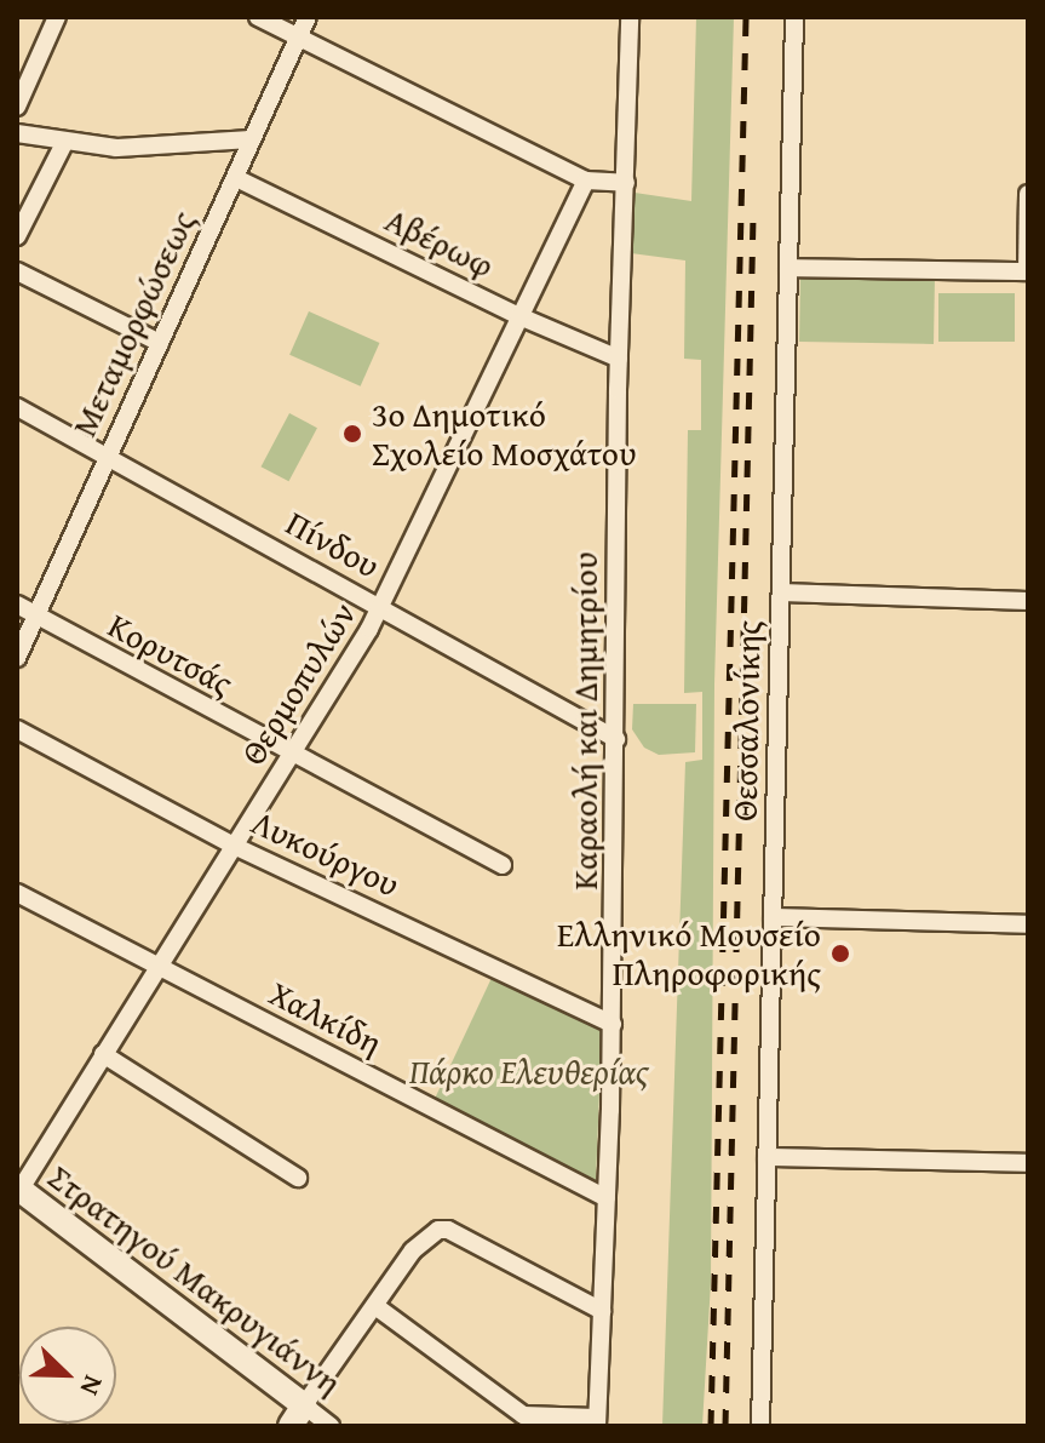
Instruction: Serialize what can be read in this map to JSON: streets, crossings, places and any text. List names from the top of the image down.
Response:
{
  "streets": {
    "main road": ["Στρατηγού Μακρυγιάννη"],
    "street": [
      "Αβέρωφ",
      "Μεταμορφώσεως",
      "Πίνδου",
      "Κορυτσάς",
      "Θερμοπυλών",
      "Καραολή και Δημητρίου",
      "Θεσσαλονίκης",
      "Λυκούργου",
      "Χαλκίδη"
    ]
  },
  "crossings": [
    ["Αβέρωφ", "Μεταμορφώσεως"],
    ["Αβέρωφ", "Θερμοπυλών"],
    ["Αβέρωφ", "Καραολή και Δημητρίου"],
    ["Μεταμορφώσεως", "Πίνδου"],
    ["Μεταμορφώσεως", "Κορυτσάς"],
    ["Πίνδου", "Θερμοπυλών"],
    ["Πίνδου", "Καραολή και Δημητρίου"],
    ["Κορυτσάς", "Θερμοπυλών"],
    ["Θερμοπυλών", "Λυκούργου"],
    ["Θερμοπυλών", "Χαλκίδη"],
    ["Θερμοπυλών", "Στρατηγού Μακρυγιάννη"],
    ["Καραολή και Δημητρίου", "Λυκούργου"],
    ["Καραολή και Δημητρίου", "Χαλκίδη"]
  ],
  "parks": ["Πάρκο Ελευθερίας"],
  "places": ["3ο Δημοτικό Σχολείο Μοσχάτου", "Ελληνικό Μουσείο Πληροφορικής"],
  "north": "bottom right"
}
